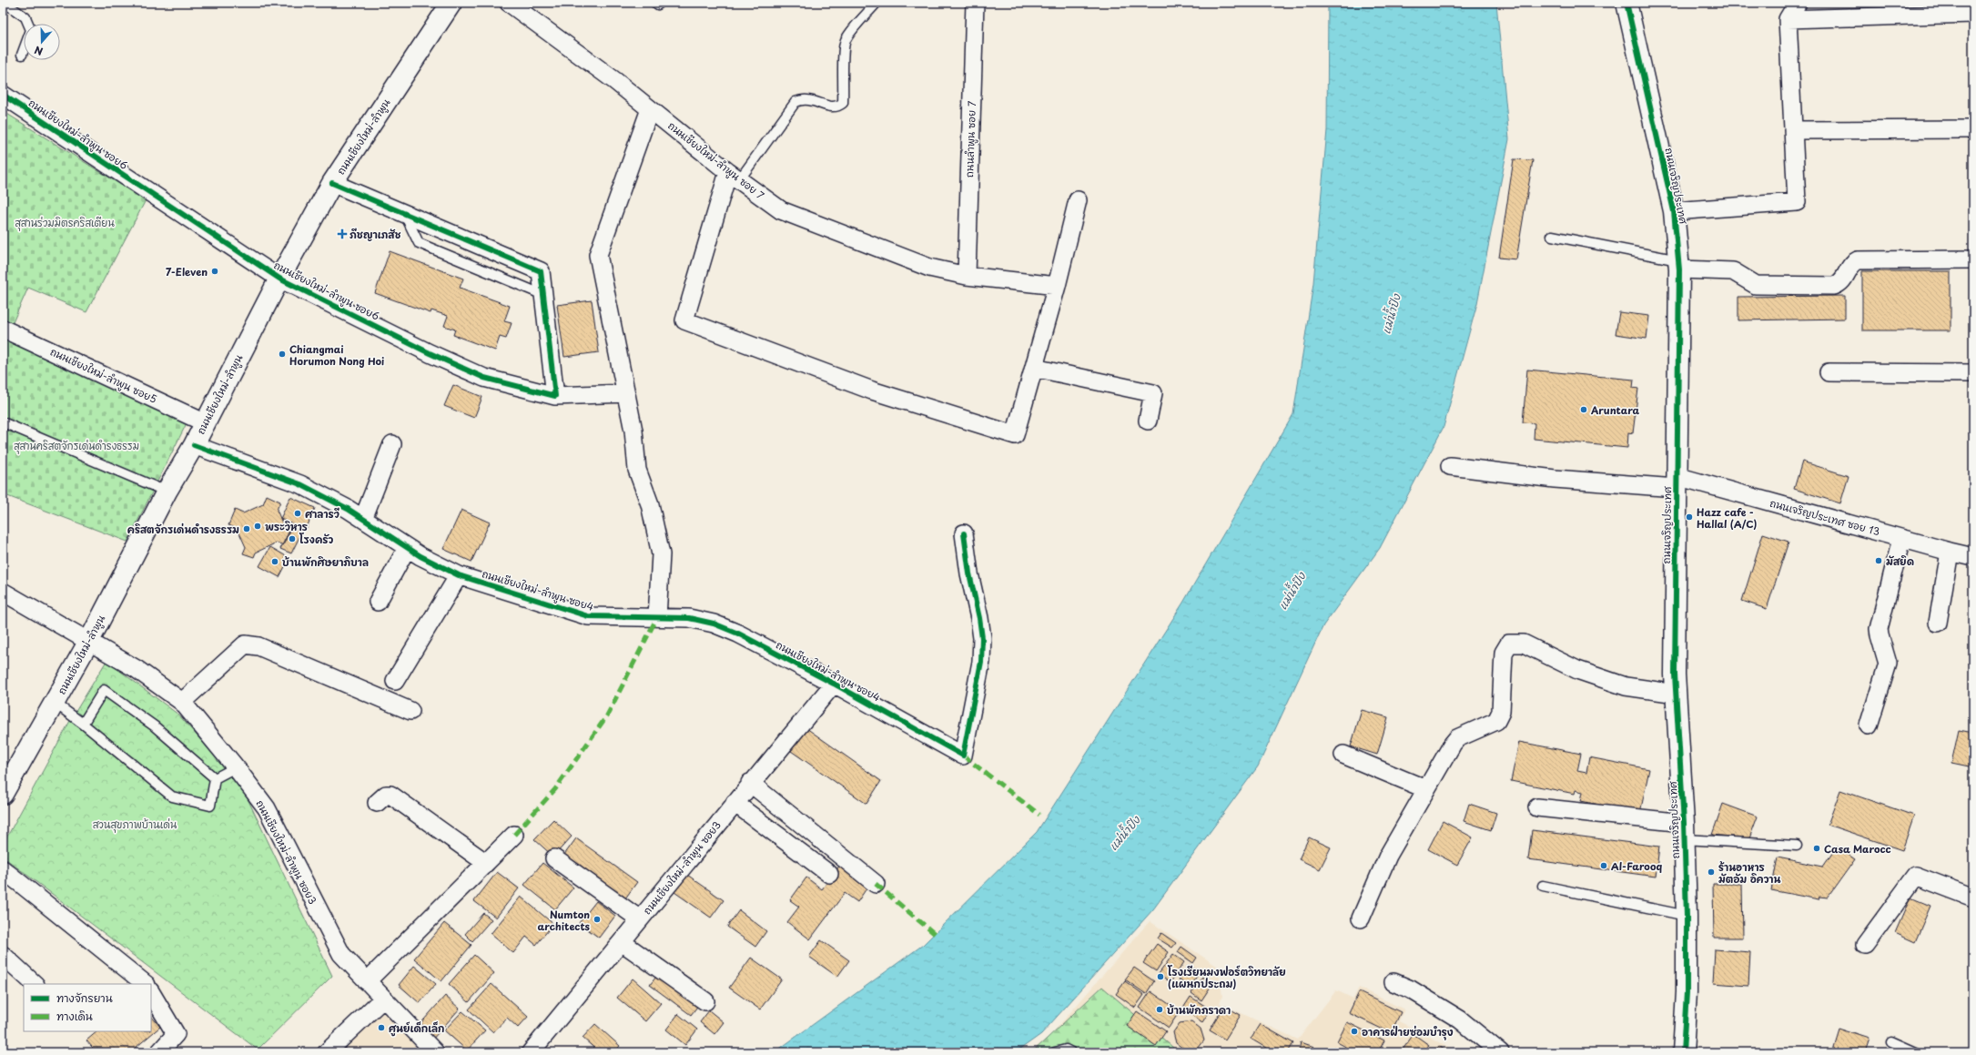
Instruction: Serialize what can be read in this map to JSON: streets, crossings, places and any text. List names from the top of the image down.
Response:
{
  "streets": {
    "street": [
      "ถนนเชียงใหม่-ลำพูน ซอย6",
      "ถนนเชียงใหม่-ลำพูน",
      "ถนนลำพูน ซอย 7",
      "ถนนเชียงใหม่-ลำพูน ซอย 7",
      "ถนนเจริญประเทศ",
      "ถนนเชียงใหม่-ลำพูน ซอย5",
      "ถนนเจริญประเทศ ซอย 13",
      "ถนนเชียงใหม่-ลำพูน ซอย4",
      "ถนนเชียงใหม่-ลำพูน ซอย3"
    ]
  },
  "crossings": [
    ["ถนนเชียงใหม่-ลำพูน ซอย6", "ถนนเชียงใหม่-ลำพูน"],
    ["ถนนเชียงใหม่-ลำพูน", "ถนนเชียงใหม่-ลำพูน ซอย5"],
    ["ถนนเชียงใหม่-ลำพูน", "ถนนเชียงใหม่-ลำพูน ซอย4"],
    ["ถนนเชียงใหม่-ลำพูน", "ถนนเชียงใหม่-ลำพูน ซอย3"],
    ["ถนนลำพูน ซอย 7", "ถนนเชียงใหม่-ลำพูน ซอย 7"],
    ["ถนนเจริญประเทศ", "ถนนเจริญประเทศ ซอย 13"],
    ["ถนนเชียงใหม่-ลำพูน ซอย4", "ถนนเชียงใหม่-ลำพูน ซอย3"]
  ],
  "water": ["แม่น้ำปิง"],
  "parks": ["สุสานร่วมมิตรคริสเตียน", "สุสานคริสตจักรเด่นดำรงธรรม", "สวนสุขภาพบ้านเด่น"],
  "places": {
    "health": ["ภีชญาเภสัช"],
    "other": [
      "7-Eleven",
      "Chiangmai Horumon Nong Hoi",
      "Aruntara",
      "ศาลารวี",
      "Hazz cafe - Hallal (A/C)",
      "พระวิหาร",
      "คริสตจักรเด่นดำรงธรรม",
      "โรงครัว",
      "มัสยิด",
      "บ้านพักศิษยาภิบาล",
      "Casa Marocc",
      "Al-Farooq",
      "ร้านอาหาร มัตอัม อิควาน",
      "Numton architects",
      "โรงเรียนมงฟอร์ตวิทยาลัย (แผนกประถม)",
      "บ้านพักภราดา",
      "ศูนย์เด็กเล็ก",
      "อาคารฝ่ายซ่อมบำรุง"
    ]
  },
  "legend": ["ทางจักรยาน", "ทางเดิน"],
  "north": "bottom"
}
